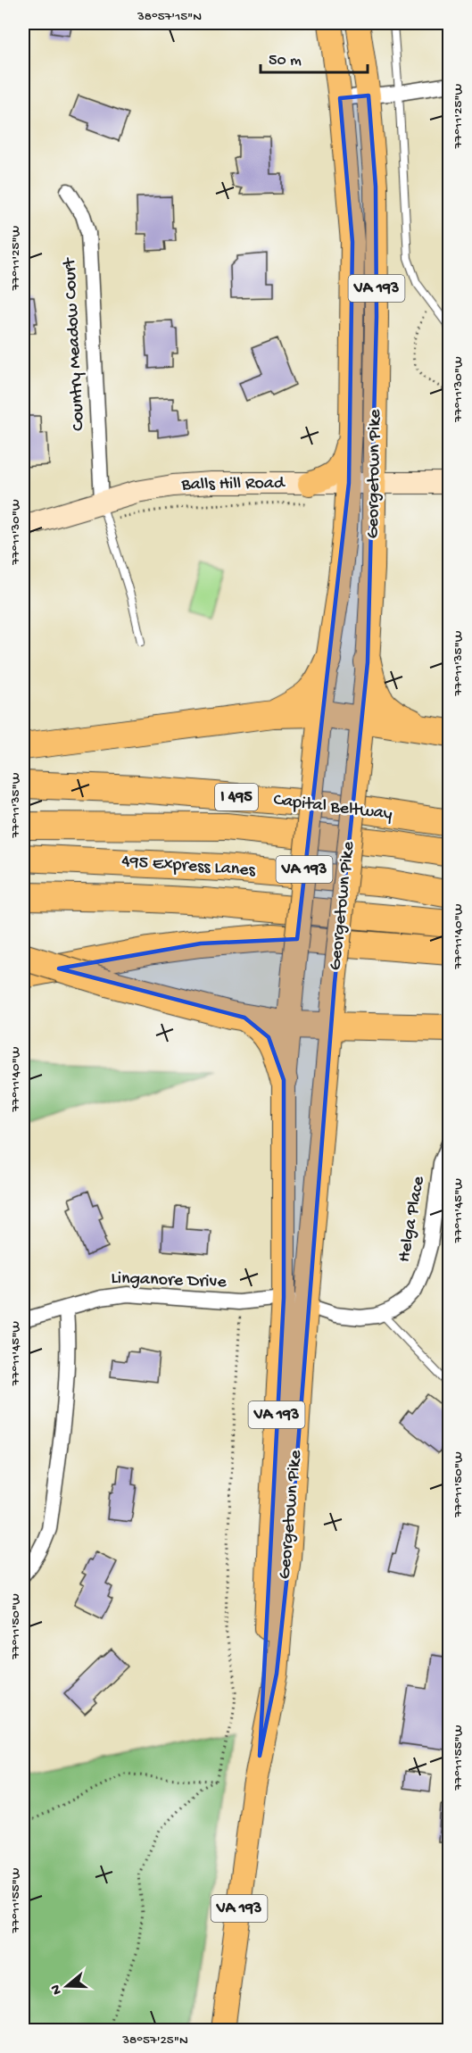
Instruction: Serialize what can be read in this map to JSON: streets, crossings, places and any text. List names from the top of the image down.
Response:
{
  "streets": {
    "highway": ["I 495", "Capital Beltway", "495 Express Lanes"],
    "main road": ["VA 193", "Georgetown Pike"],
    "street": [
      "Country Meadow Court",
      "Balls Hill Road",
      "Helga Place",
      "Linganore Drive"
    ]
  },
  "crossings": [
    ["Country Meadow Court", "Balls Hill Road"],
    ["Georgetown Pike", "Balls Hill Road"],
    ["Georgetown Pike", "Helga Place"],
    ["Georgetown Pike", "Linganore Drive"],
    ["Helga Place", "Linganore Drive"]
  ],
  "scale_bar": "50 m",
  "north": "left",
  "coordinates": [
    "38°57'15\"N",
    "77°11'25\"W",
    "77°11'30\"W",
    "77°11'35\"W",
    "77°11'40\"W",
    "77°11'45\"W",
    "77°11'50\"W",
    "77°11'55\"W",
    "38°57'25\"N"
  ]
}
